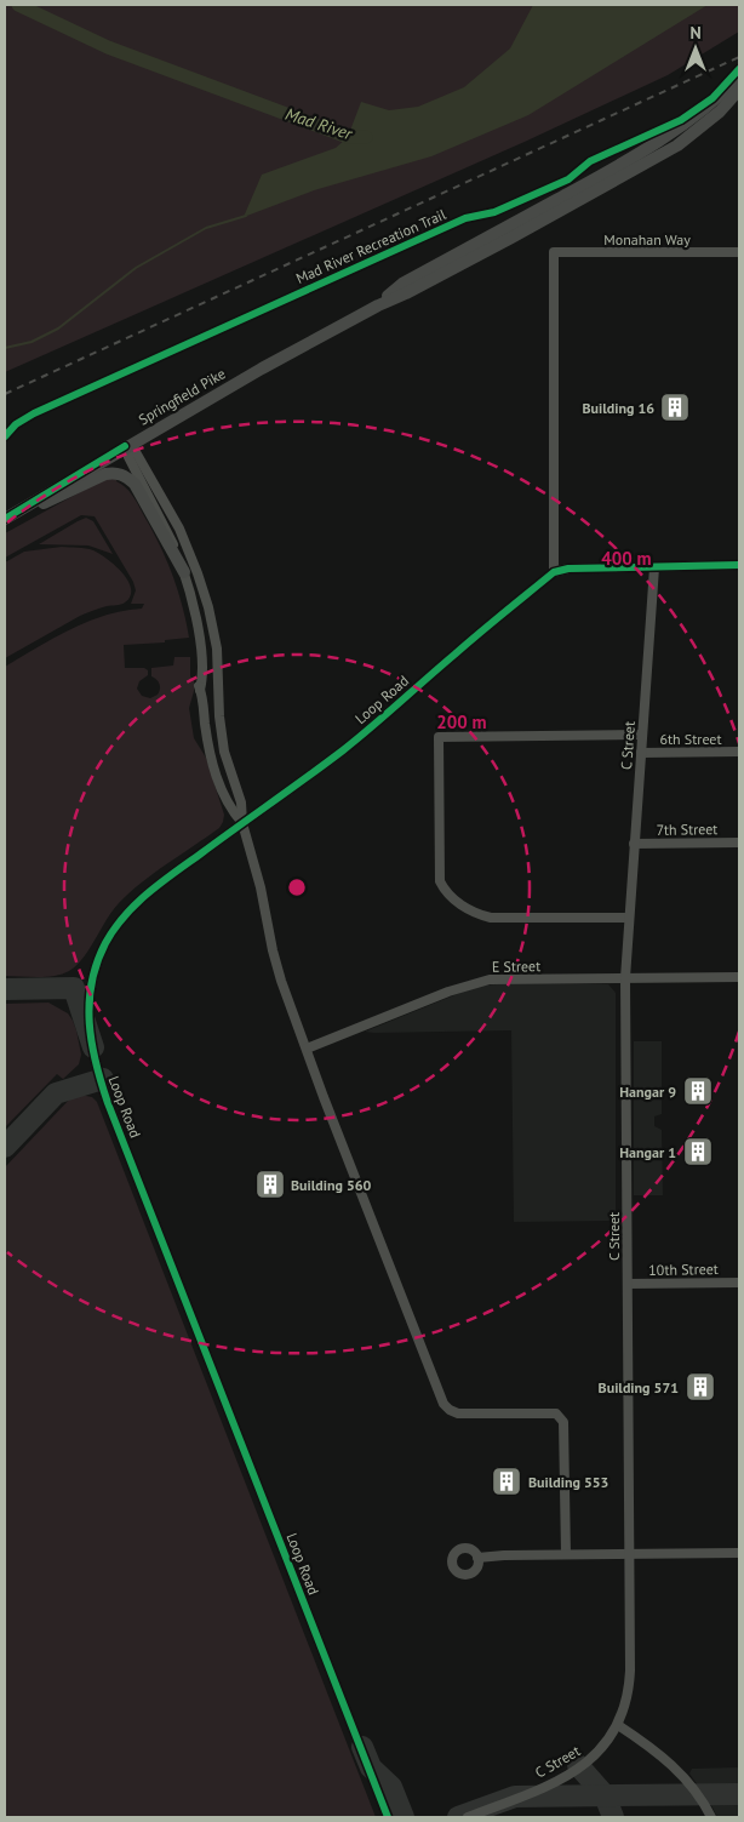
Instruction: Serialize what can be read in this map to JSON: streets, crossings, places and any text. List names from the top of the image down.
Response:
{
  "streets": {
    "main road": ["Springfield Pike"],
    "street": [
      "Monahan Way",
      "Loop Road",
      "6th Street",
      "C Street",
      "7th Street",
      "E Street",
      "10th Street"
    ],
    "cycle path": ["Mad River Recreation Trail"]
  },
  "crossings": [
    ["Monahan Way", "Loop Road"],
    ["6th Street", "C Street"],
    ["C Street", "7th Street"],
    ["C Street", "E Street"],
    ["C Street", "10th Street"]
  ],
  "water": ["Mad River"],
  "places": {
    "building": [
      "Building 16",
      "Hangar 9",
      "Hangar 1",
      "Building 560",
      "Building 571",
      "Building 553"
    ]
  },
  "north": "top",
  "rings": ["400 m", "200 m"]
}
